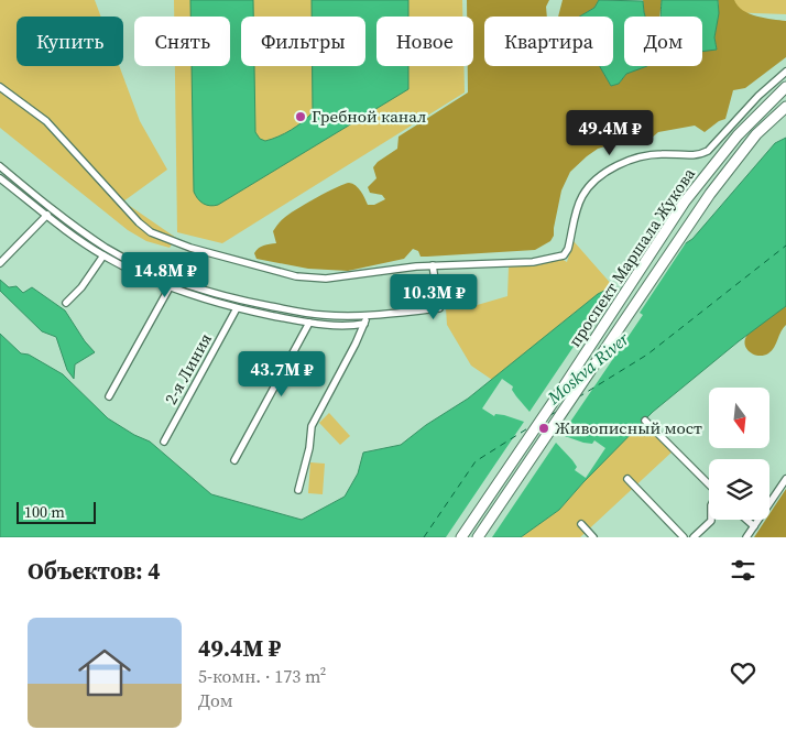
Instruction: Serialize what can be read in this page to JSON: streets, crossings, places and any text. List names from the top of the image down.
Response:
{
  "streets": {
    "main road": ["проспект Маршала Жукова"],
    "street": ["2-я Линия"]
  },
  "water": ["Moskva River"],
  "places": ["Гребной канал", "Живописный мост"],
  "scale_bar": "100 m",
  "north": "bottom",
  "page": {
    "chip": [
      "Купить",
      "Снять",
      "Фильтры",
      "Новое",
      "Квартира",
      "Дом"
    ],
    "price": [
      "49.4M ₽",
      "14.8M ₽",
      "10.3M ₽",
      "43.7M ₽"
    ],
    "scale": "100 m",
    "heading": "Объектов: 4",
    "list": [
      {
        "name": "49.4M ₽",
        "note": "5-комн. · 173 m² · Дом"
      }
    ]
  }
}
